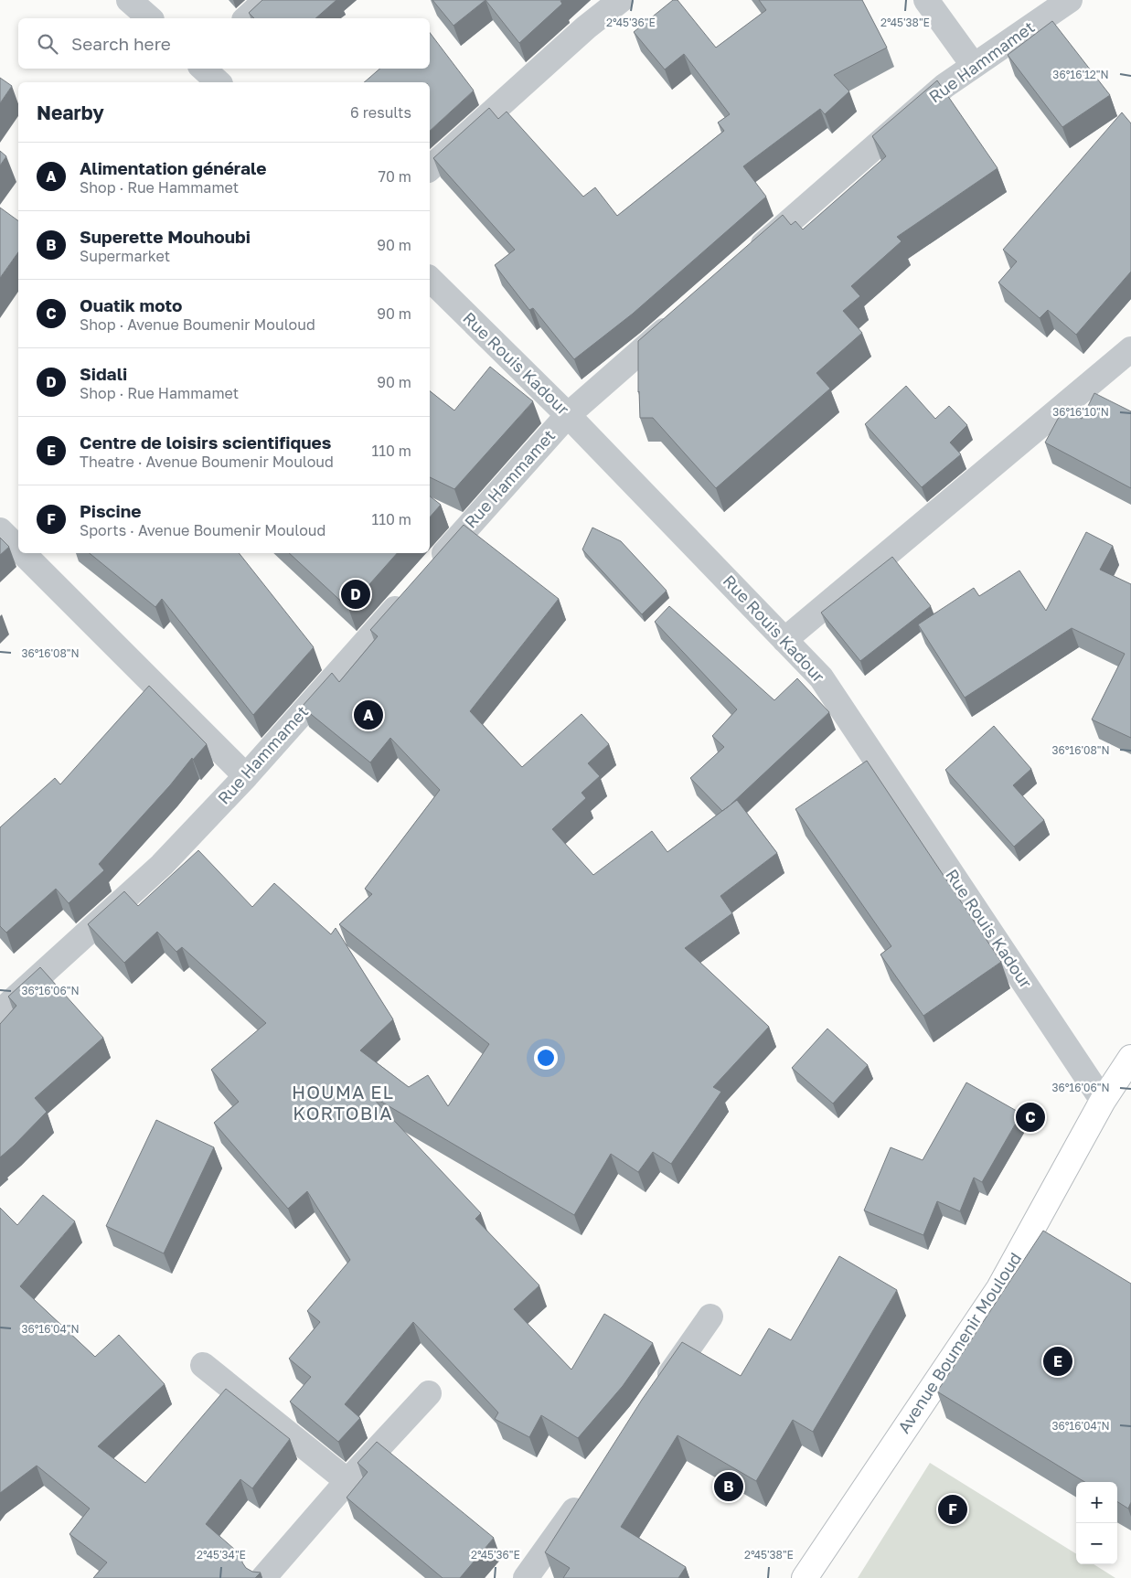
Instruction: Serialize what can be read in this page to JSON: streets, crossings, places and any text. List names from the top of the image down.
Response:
{
  "streets": {
    "main road": ["Avenue Boumenir Mouloud"],
    "street": ["Rue Hammamet", "Rue Rouis Kadour"]
  },
  "crossings": [
    ["Rue Hammamet", "Rue Rouis Kadour"],
    ["Rue Rouis Kadour", "Avenue Boumenir Mouloud"]
  ],
  "districts": ["HOUMA EL KORTOBIA"],
  "page": {
    "search": "Search here",
    "heading": ["Nearby", "6 results"],
    "list": [
      {
        "mark": "A",
        "name": "Alimentation générale",
        "note": "Shop · Rue Hammamet",
        "value": "70 m"
      },
      {
        "mark": "B",
        "name": "Superette Mouhoubi",
        "note": "Supermarket",
        "value": "90 m"
      },
      {
        "mark": "C",
        "name": "Ouatik moto",
        "note": "Shop · Avenue Boumenir Mouloud",
        "value": "90 m"
      },
      {
        "mark": "D",
        "name": "Sidali",
        "note": "Shop · Rue Hammamet",
        "value": "90 m"
      },
      {
        "mark": "E",
        "name": "Centre de loisirs scientifiques",
        "note": "Theatre · Avenue Boumenir Mouloud",
        "value": "110 m"
      },
      {
        "mark": "F",
        "name": "Piscine",
        "note": "Sports · Avenue Boumenir Mouloud",
        "value": "110 m"
      }
    ],
    "pins": [
      "D",
      "A",
      "C",
      "E",
      "B",
      "F"
    ],
    "map_buttons": ["+", "−"]
  },
  "coordinates": [
    "2°45'36\"E",
    "2°45'38\"E",
    "36°16'12\"N",
    "36°16'10\"N",
    "36°16'08\"N",
    "36°16'06\"N",
    "36°16'04\"N",
    "2°45'34\"E"
  ]
}
